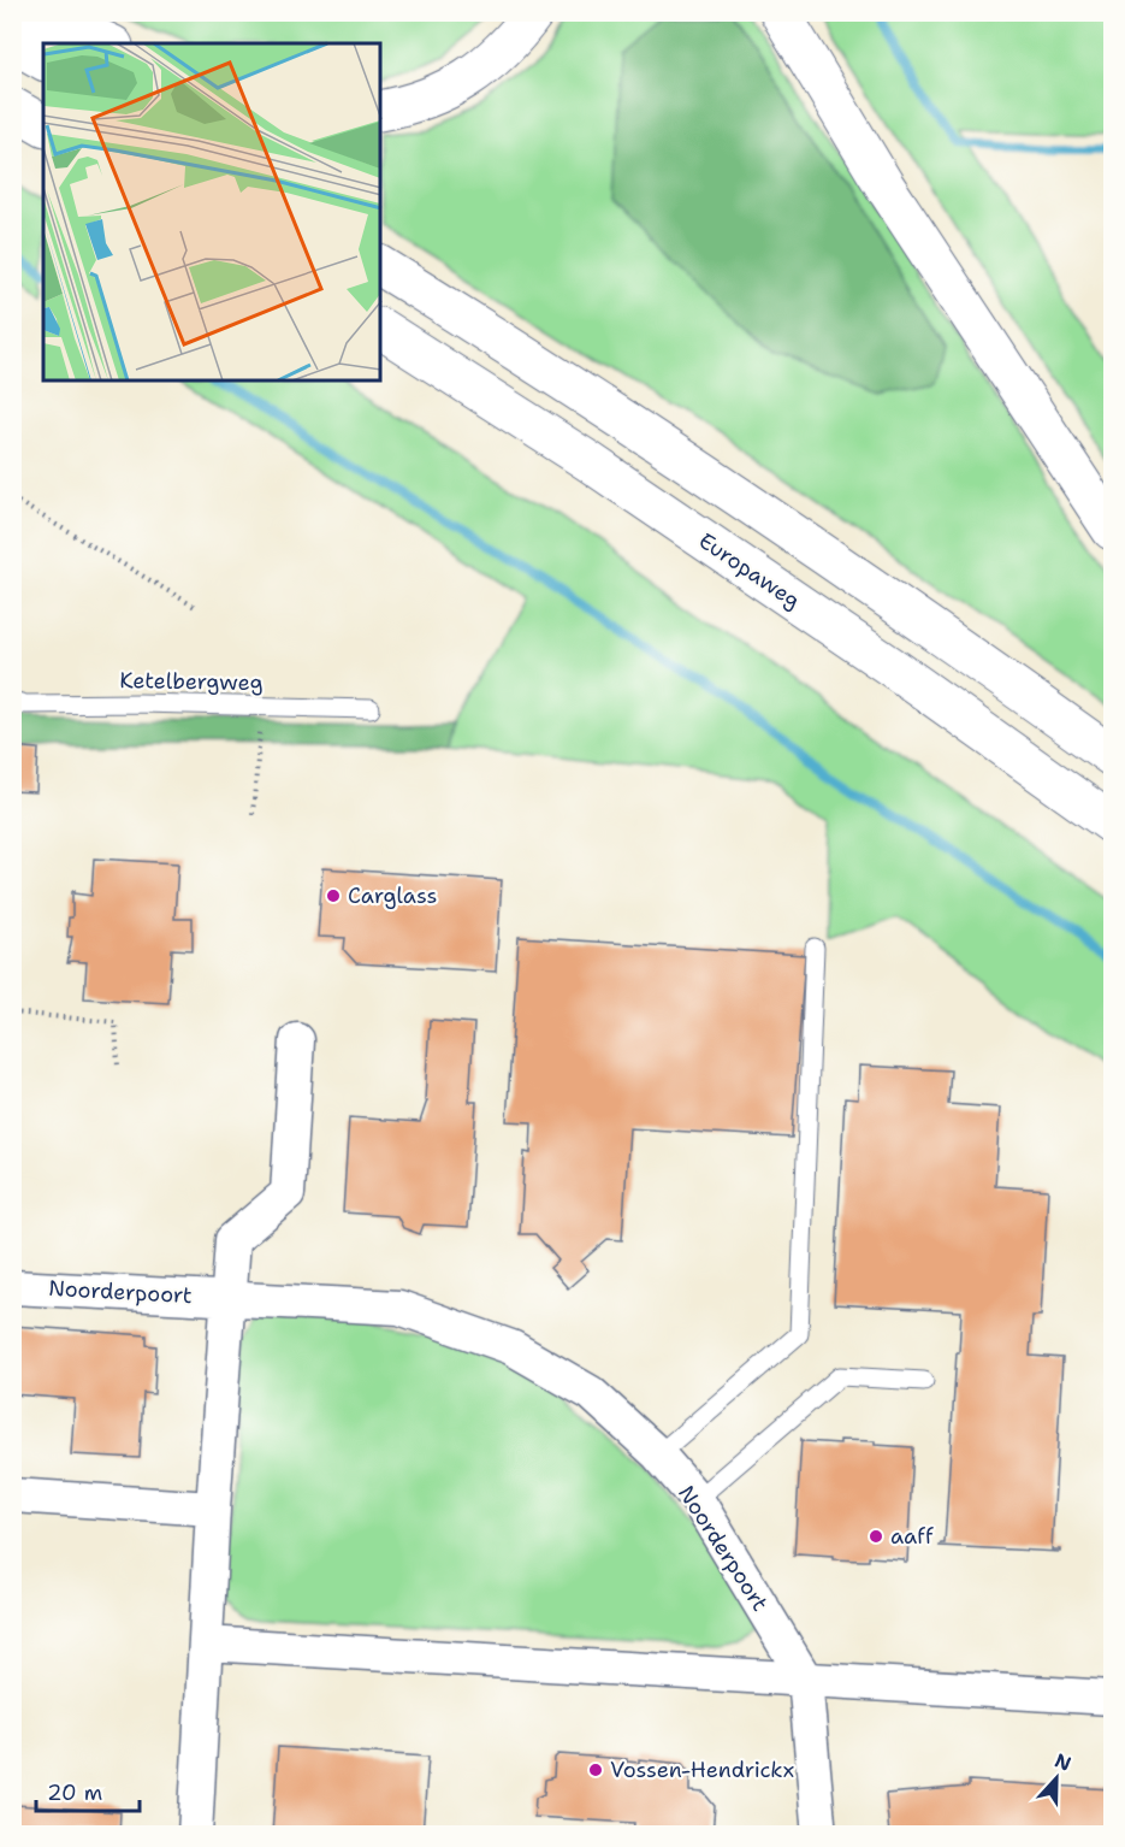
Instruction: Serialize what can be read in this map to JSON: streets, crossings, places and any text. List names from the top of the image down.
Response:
{
  "streets": {
    "highway": ["Europaweg"],
    "street": ["Noorderpoort"],
    "lane": ["Ketelbergweg"]
  },
  "places": ["Carglass", "aaff", "Vossen-Hendrickx"],
  "scale_bar": "20 m",
  "north": "top"
}
